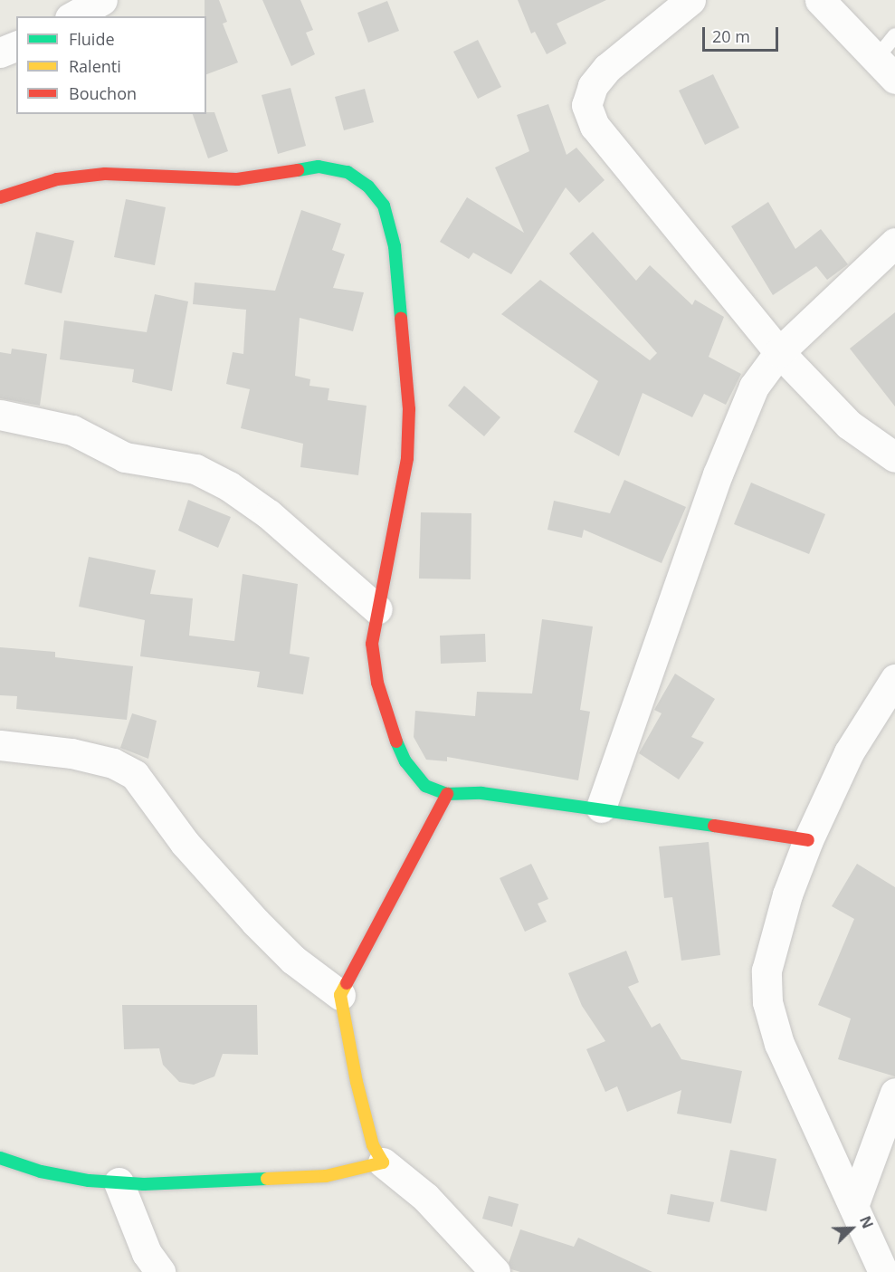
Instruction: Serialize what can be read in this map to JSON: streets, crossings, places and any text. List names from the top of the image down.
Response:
{
  "legend": ["Fluide", "Ralenti", "Bouchon"],
  "scale_bar": "20 m",
  "north": "top right"
}
